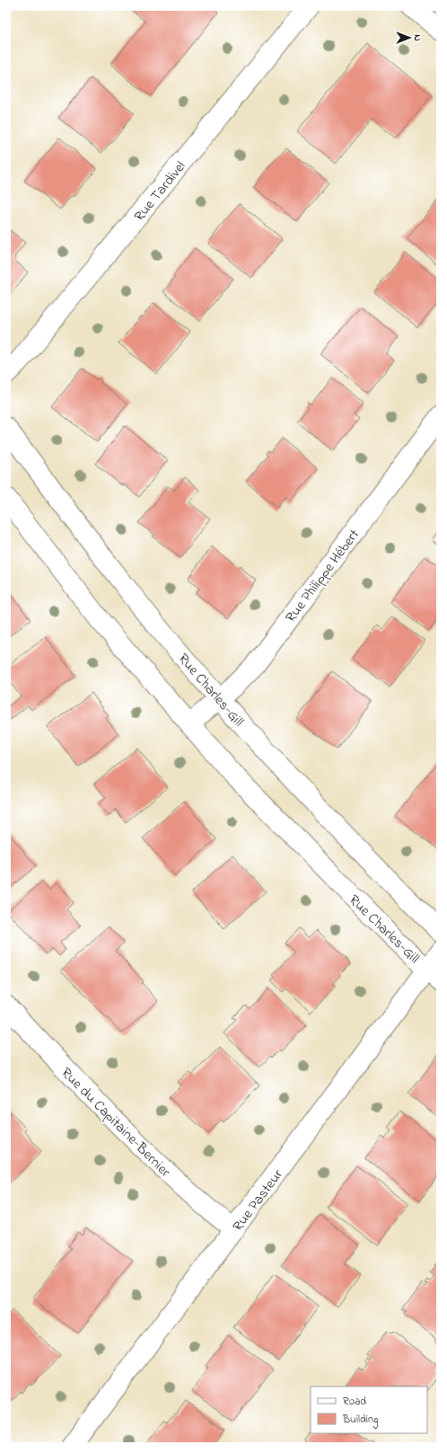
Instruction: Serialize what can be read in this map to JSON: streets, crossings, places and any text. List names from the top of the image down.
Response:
{
  "streets": {
    "street": [
      "Rue Tardivel",
      "Rue Philippe Hébert",
      "Rue Charles-Gill",
      "Rue du Capitaine-Bernier",
      "Rue Pasteur"
    ]
  },
  "crossings": [
    ["Rue Philippe Hébert", "Rue Charles-Gill"],
    ["Rue Charles-Gill", "Rue Pasteur"],
    ["Rue du Capitaine-Bernier", "Rue Pasteur"]
  ],
  "legend": ["Road", "Building"],
  "north": "right"
}
